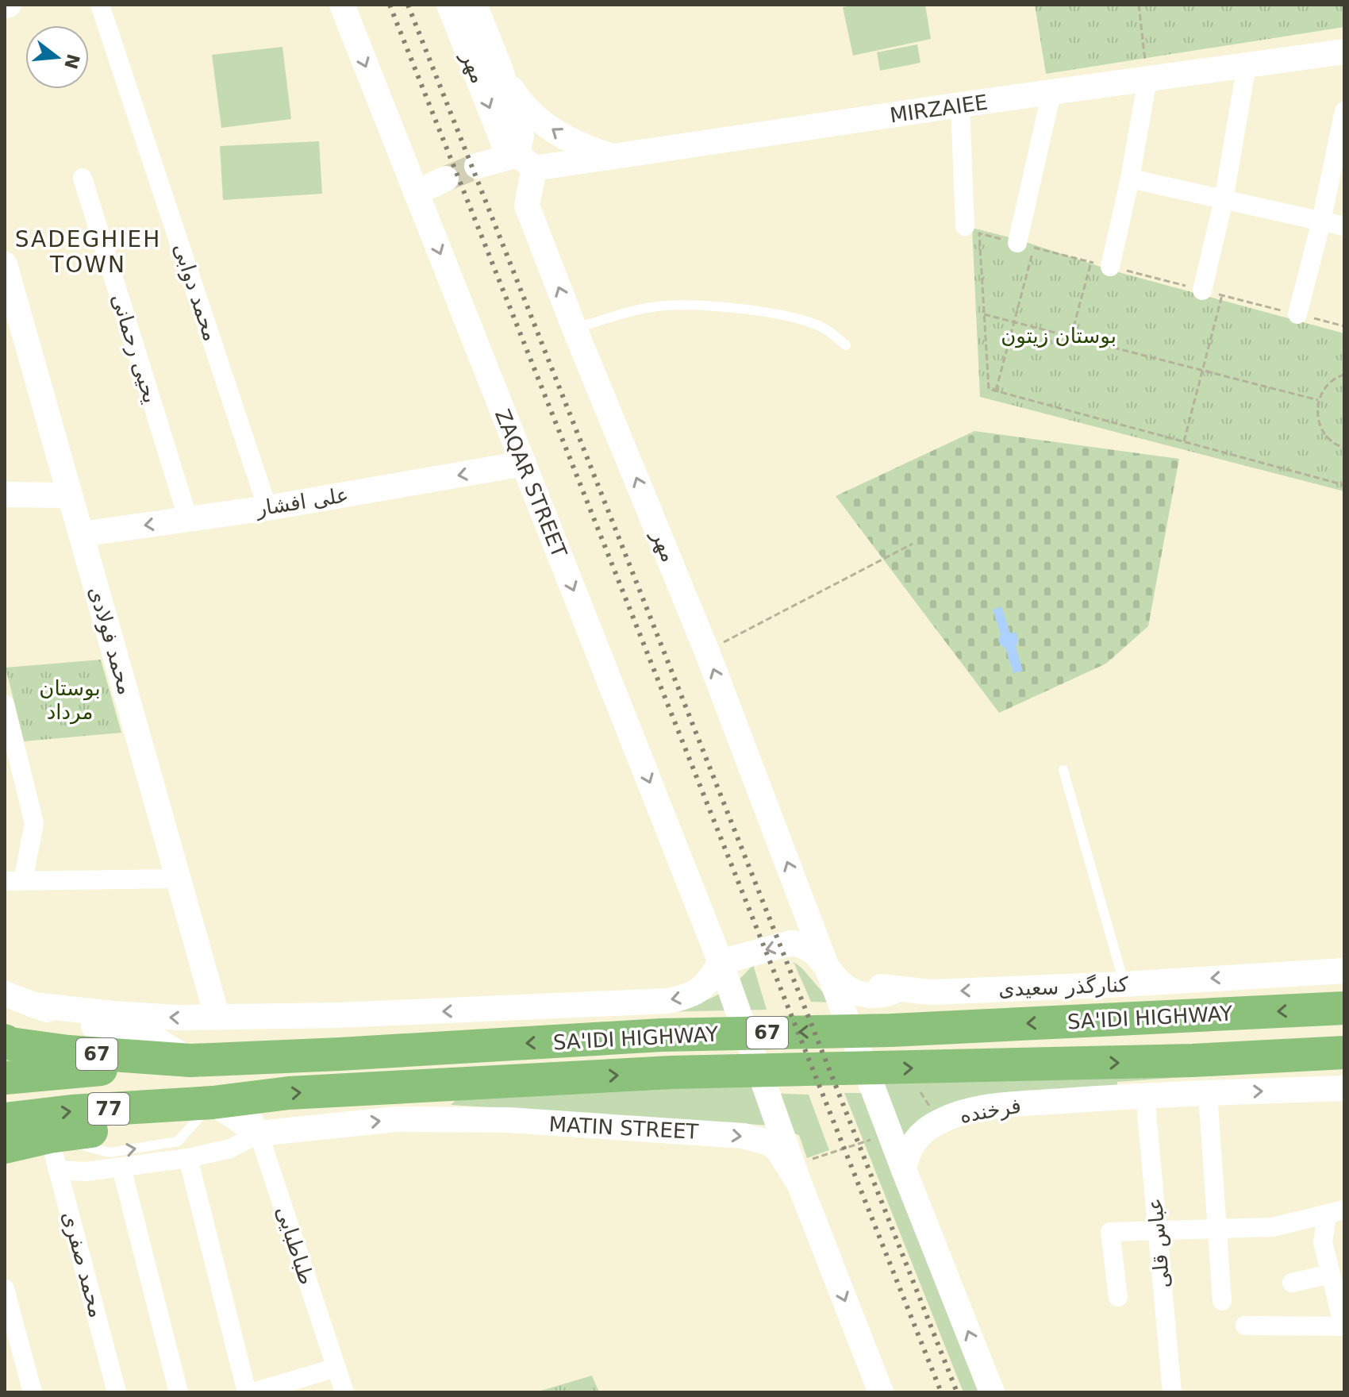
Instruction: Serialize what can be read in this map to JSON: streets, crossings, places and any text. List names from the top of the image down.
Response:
{
  "streets": {
    "highway": ["SA'IDI HIGHWAY", "67", "77"],
    "street": [
      "مهر",
      "MIRZAIEE",
      "محمد دوابی",
      "یحیی رحمانی",
      "ZAQAR STREET",
      "علی افشار",
      "محمد فولادی",
      "کنارگذر سعیدی",
      "فرخنده",
      "MATIN STREET",
      "عباس قلی",
      "طباطبایی",
      "محمد صفری"
    ]
  },
  "crossings": [
    ["مهر", "MIRZAIEE"],
    ["مهر", "کنارگذر سعیدی"],
    ["محمد دوابی", "علی افشار"],
    ["یحیی رحمانی", "علی افشار"],
    ["ZAQAR STREET", "علی افشار"],
    ["ZAQAR STREET", "MATIN STREET"],
    ["علی افشار", "محمد فولادی"],
    ["SA'IDI HIGHWAY", "77"],
    ["SA'IDI HIGHWAY", "طباطبایی"],
    ["فرخنده", "عباس قلی"],
    ["MATIN STREET", "طباطبایی"]
  ],
  "one_way": [
    "ZAQAR STREET",
    "علی افشار",
    "کنارگذر سعیدی",
    "MATIN STREET"
  ],
  "districts": ["SADEGHIEH TOWN"],
  "parks": ["بوستان زیتون", "بوستان مرداد"],
  "north": "right"
}
